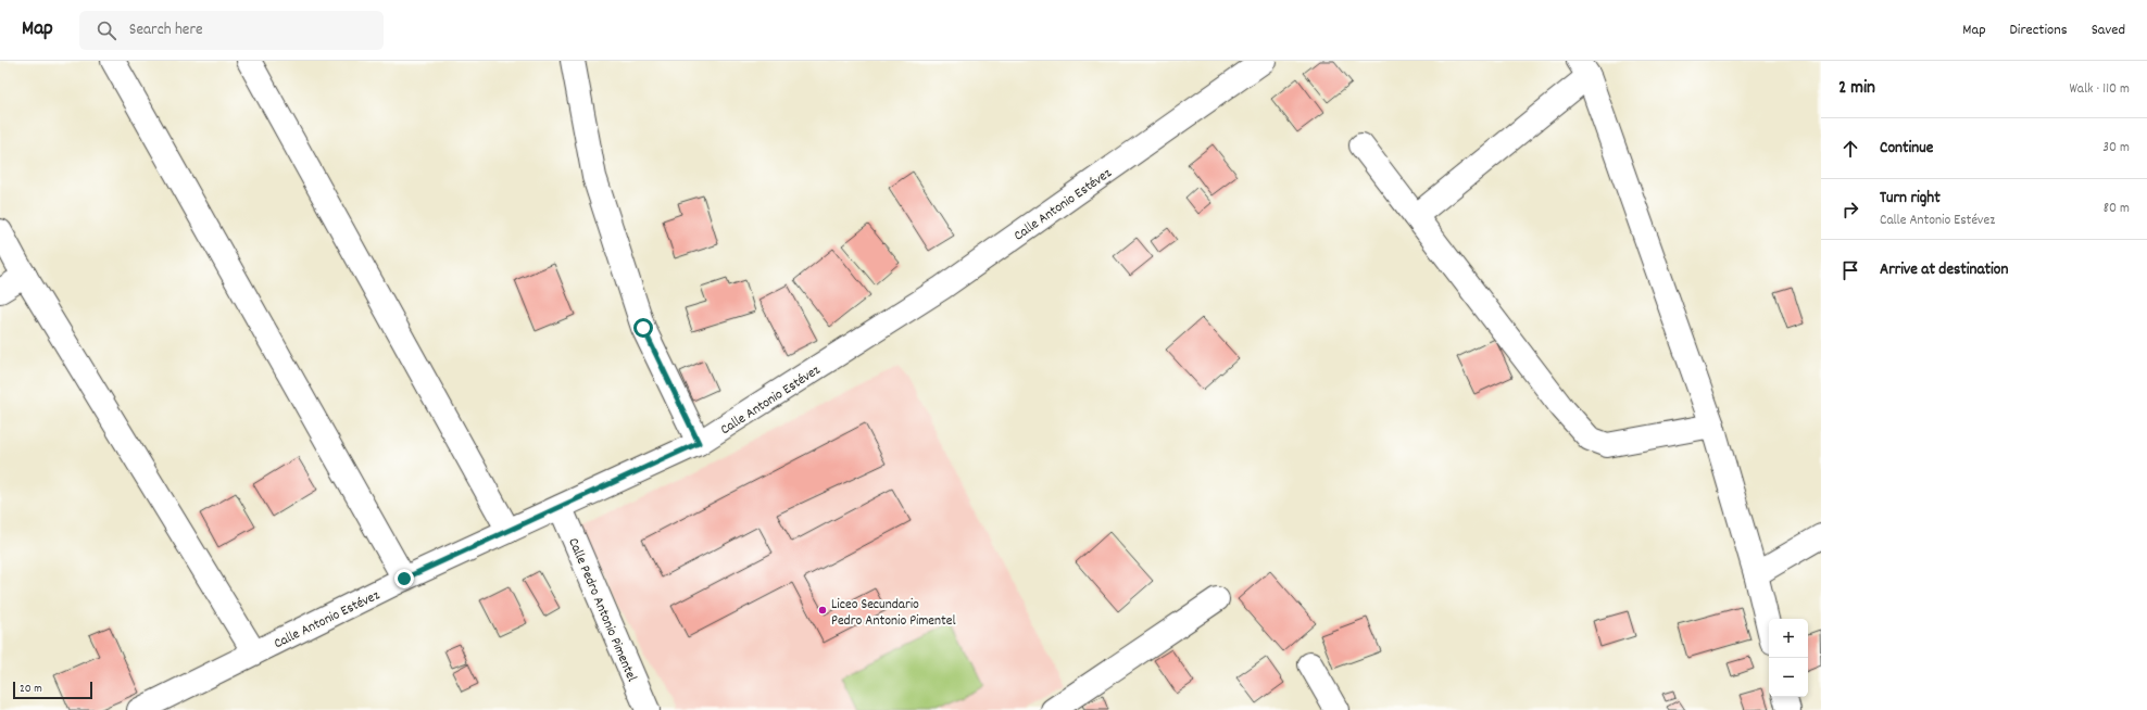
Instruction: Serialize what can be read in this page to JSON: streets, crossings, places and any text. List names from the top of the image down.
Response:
{
  "streets": {
    "street": ["Calle Antonio Estévez", "Calle Pedro Antonio Pimentel"]
  },
  "crossings": [
    ["Calle Antonio Estévez", "Calle Pedro Antonio Pimentel"]
  ],
  "places": ["Liceo Secundario Pedro Antonio Pimentel"],
  "scale_bar": "20 m",
  "page": {
    "header": "Map",
    "search": "Search here",
    "nav": ["Map", "Directions", "Saved"],
    "heading": ["2 min", "Walk · 110 m"],
    "list": [
      ["Continue", "30 m"],
      ["Turn right", "Calle Antonio Estévez", "80 m"],
      "Arrive at destination"
    ],
    "map_buttons": ["+", "−"],
    "scale": "20 m"
  }
}
